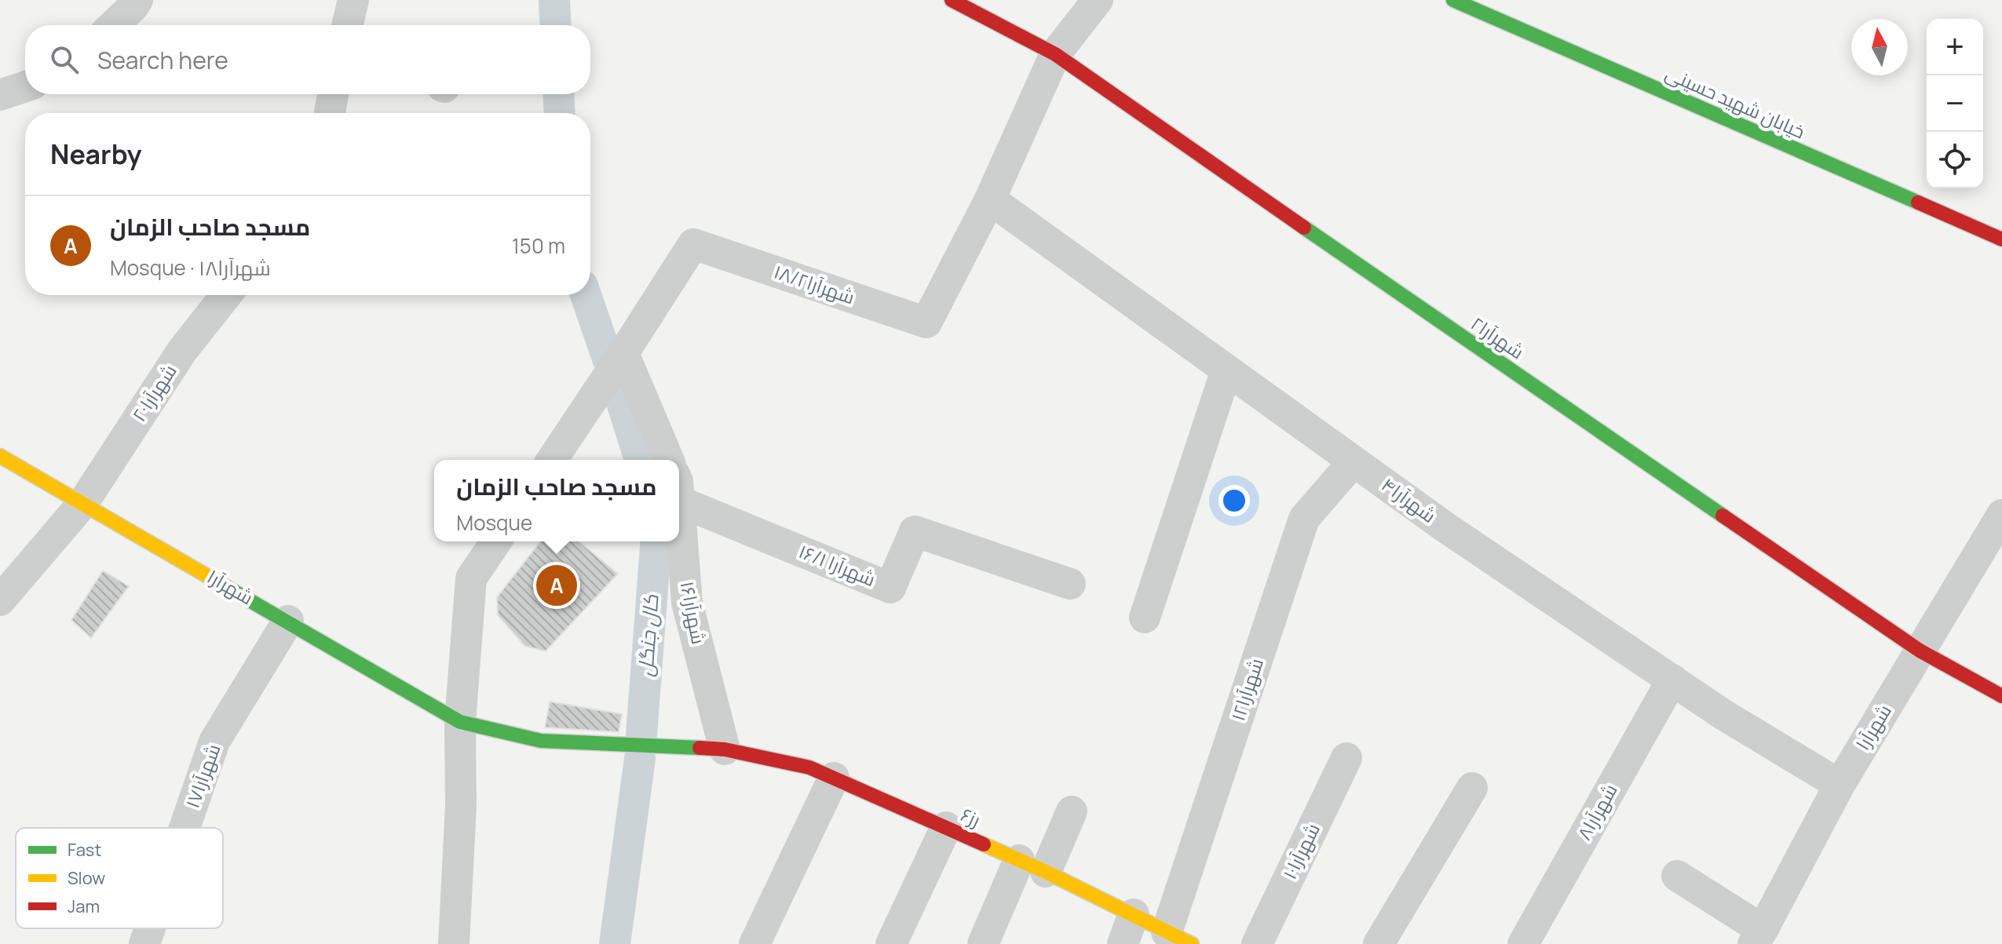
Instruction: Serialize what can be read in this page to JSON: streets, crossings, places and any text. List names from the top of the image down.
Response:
{
  "streets": {
    "street": [
      "خیابان شهید حسینی",
      "شهرآرا۱۸/۲",
      "شهرآرا۲",
      "شهرآرا۲۰",
      "شهرآرا۴",
      "شهرآرا ۱۶/۱",
      "شهرآرا",
      "شهرآرا۱۶",
      "شهرآرا۱۲",
      "شهرآرا۱۷",
      "شهرآرا۸",
      "رز۶",
      "شهرآرا۱۰"
    ]
  },
  "crossings": [
    ["شهرآرا۱۸/۲", "شهرآرا۴"],
    ["شهرآرا۲", "شهرآرا"],
    ["شهرآرا۲۰", "شهرآرا"],
    ["شهرآرا۴", "شهرآرا"],
    ["شهرآرا۴", "شهرآرا۱۲"],
    ["شهرآرا۴", "شهرآرا۸"],
    ["شهرآرا", "شهرآرا۱۷"],
    ["شهرآرا", "رز۶"],
    ["شهرآرا۱۶", "رز۶"],
    ["شهرآرا۱۲", "رز۶"]
  ],
  "water": ["کال جنگل"],
  "legend": ["Fast", "Slow", "Jam"],
  "north": "top",
  "page": {
    "map_buttons": ["+", "−"],
    "search": "Search here",
    "heading": "Nearby",
    "list": [
      {
        "mark": "A",
        "name": "مسجد صاحب الزمان",
        "note": "Mosque · شهرآرا۱۸",
        "value": "150 m"
      }
    ],
    "popup": ["مسجد صاحب الزمان", "Mosque"],
    "pins": "A"
  }
}
